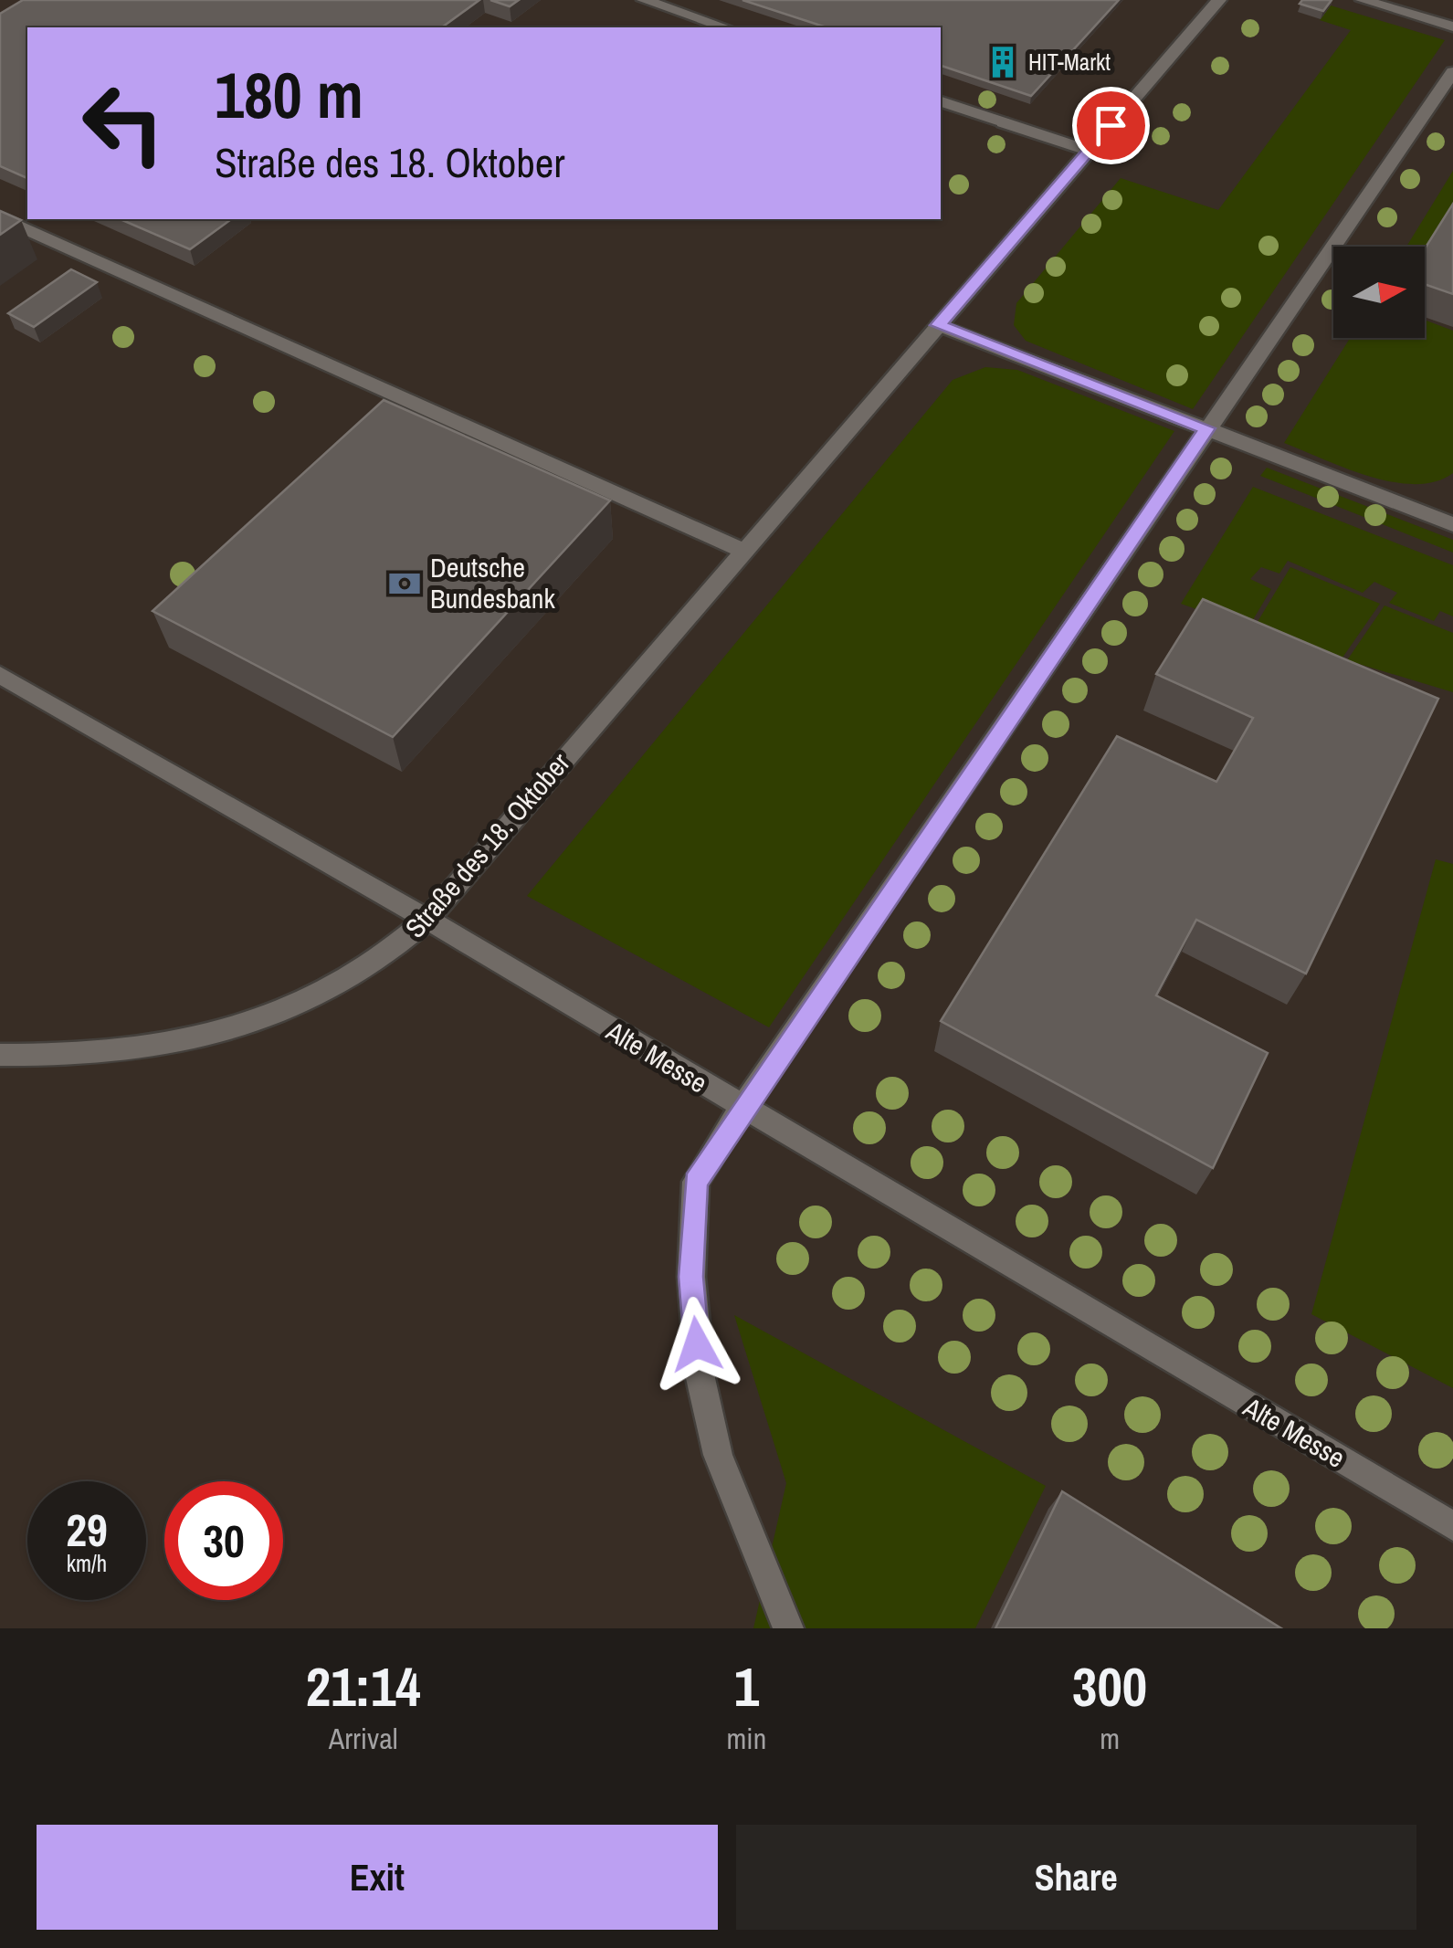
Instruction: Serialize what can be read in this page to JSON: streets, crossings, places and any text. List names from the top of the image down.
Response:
{
  "streets": {
    "street": ["Straße des 18. Oktober", "Alte Messe"]
  },
  "crossings": [
    ["Straße des 18. Oktober", "Alte Messe"]
  ],
  "places": {
    "building": ["HIT-Markt"],
    "bank": ["Deutsche Bundesbank"]
  },
  "north": "right",
  "page": {
    "turn": ["180 m", "Straße des 18. Oktober"],
    "speed": "29 km/h",
    "limit": "30",
    "eta": [
      "21:14",
      "Arrival",
      "1",
      "min",
      "300",
      "m"
    ],
    "buttons": ["Exit", "Share"]
  }
}
